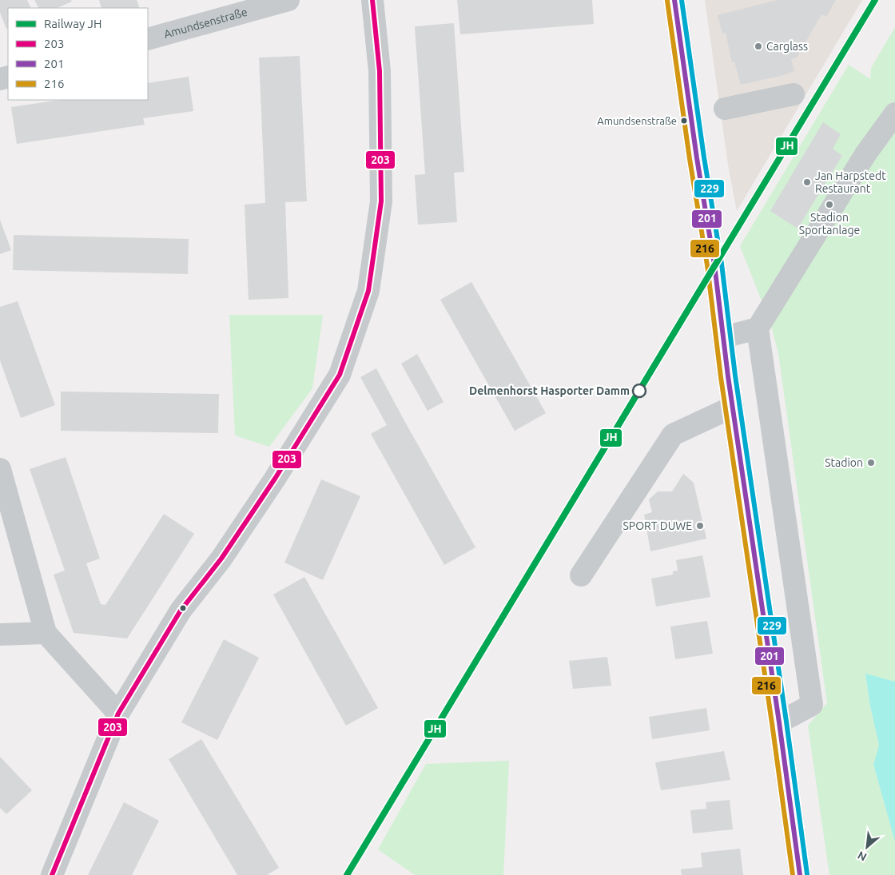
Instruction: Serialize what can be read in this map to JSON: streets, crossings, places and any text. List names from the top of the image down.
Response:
{
  "streets": {
    "street": ["Amundsenstraße"]
  },
  "places": [
    "Carglass",
    "Amundsenstraße",
    "Jan Harpstedt Restaurant",
    "Stadion Sportanlage",
    "Delmenhorst Hasporter Damm",
    "Stadion",
    "SPORT DUWE"
  ],
  "lines": [
    "rail line JH",
    "transit line 203",
    "transit line 201",
    "transit line 229",
    "transit line 216"
  ],
  "legend": [
    "Railway JH",
    "203",
    "201",
    "216"
  ],
  "north": "bottom left"
}
